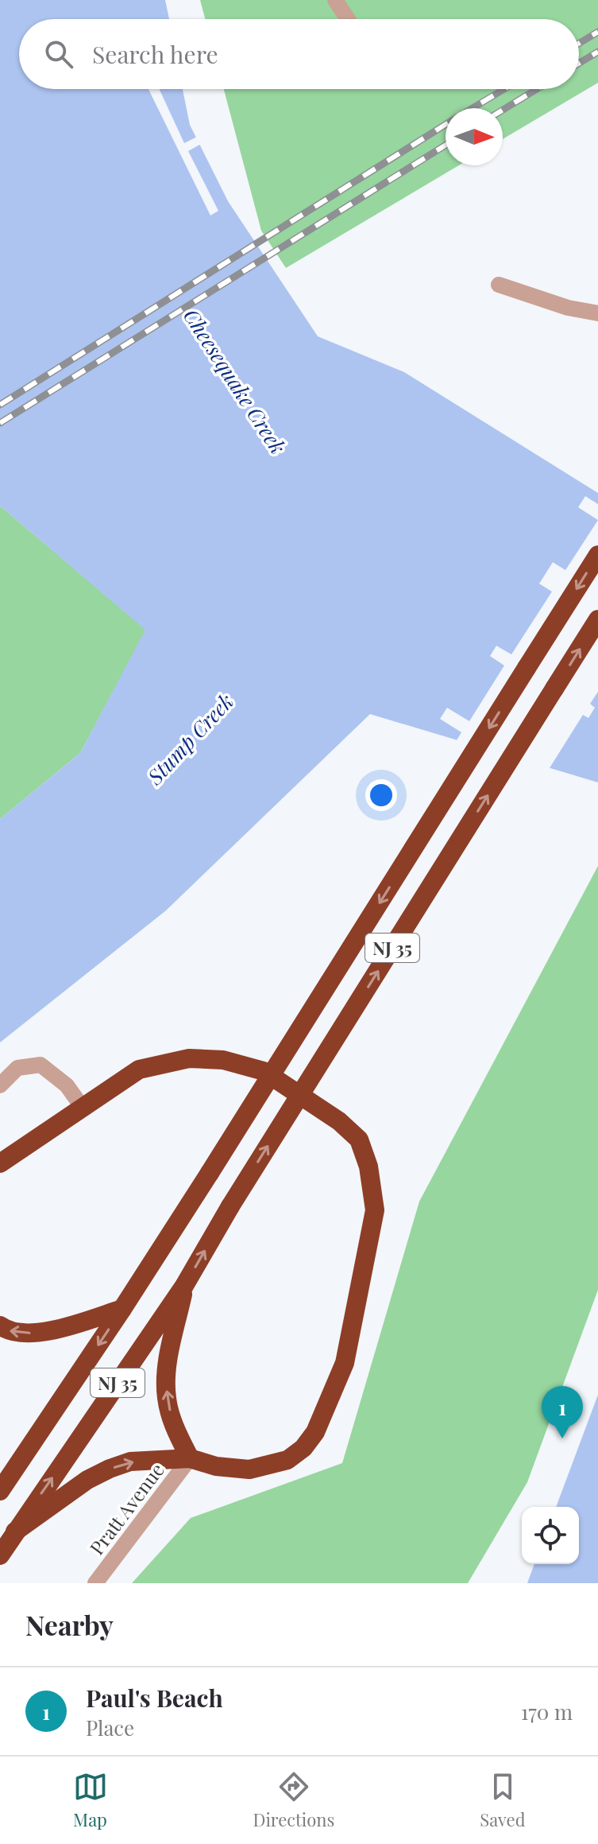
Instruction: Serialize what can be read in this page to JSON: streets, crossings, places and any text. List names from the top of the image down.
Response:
{
  "streets": {
    "highway": ["NJ 35"],
    "street": ["Pratt Avenue"]
  },
  "water": ["Cheesequake Creek", "Stump Creek"],
  "north": "right",
  "page": {
    "search": "Search here",
    "pins": "1",
    "heading": "Nearby",
    "list": [
      {
        "mark": "1",
        "name": "Paul's Beach",
        "note": "Place",
        "value": "170 m"
      }
    ],
    "nav": ["Map", "Directions", "Saved"]
  }
}
